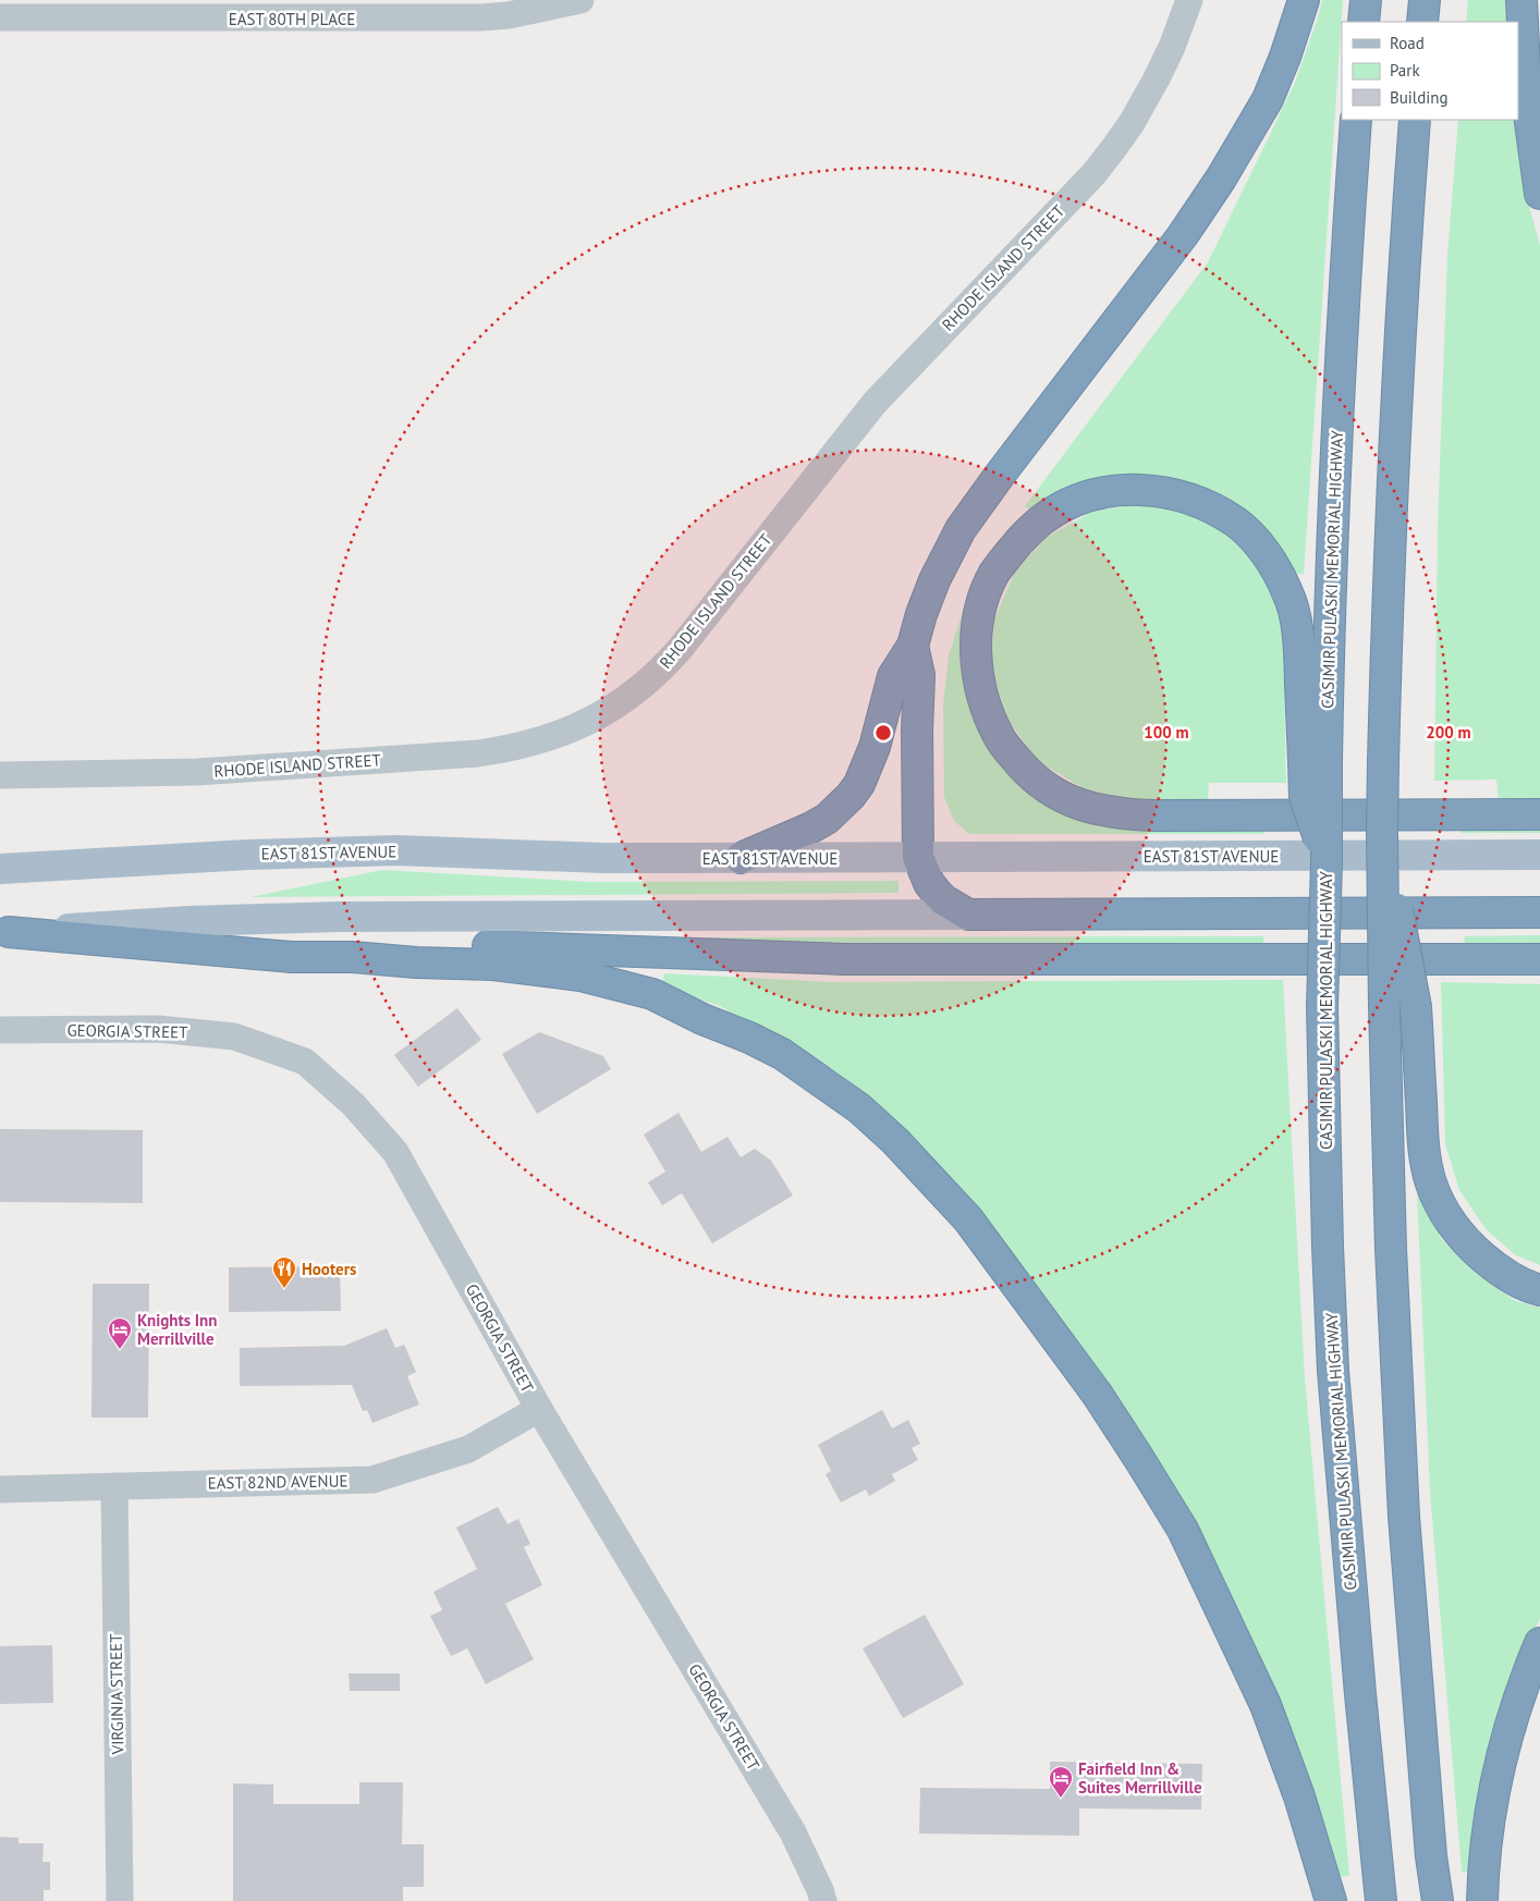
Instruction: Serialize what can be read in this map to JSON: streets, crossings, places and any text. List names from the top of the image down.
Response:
{
  "streets": {
    "highway": ["CASIMIR PULASKI MEMORIAL HIGHWAY"],
    "main road": ["EAST 81ST AVENUE"],
    "street": [
      "EAST 80TH PLACE",
      "RHODE ISLAND STREET",
      "GEORGIA STREET",
      "EAST 82ND AVENUE",
      "VIRGINIA STREET"
    ]
  },
  "crossings": [
    ["GEORGIA STREET", "EAST 82ND AVENUE"],
    ["EAST 82ND AVENUE", "VIRGINIA STREET"]
  ],
  "places": {
    "restaurant": ["Hooters"],
    "hotel": ["Knights Inn Merrillville", "Fairfield Inn & Suites Merrillville"]
  },
  "legend": ["Road", "Park", "Building"],
  "rings": ["100 m", "200 m"]
}
